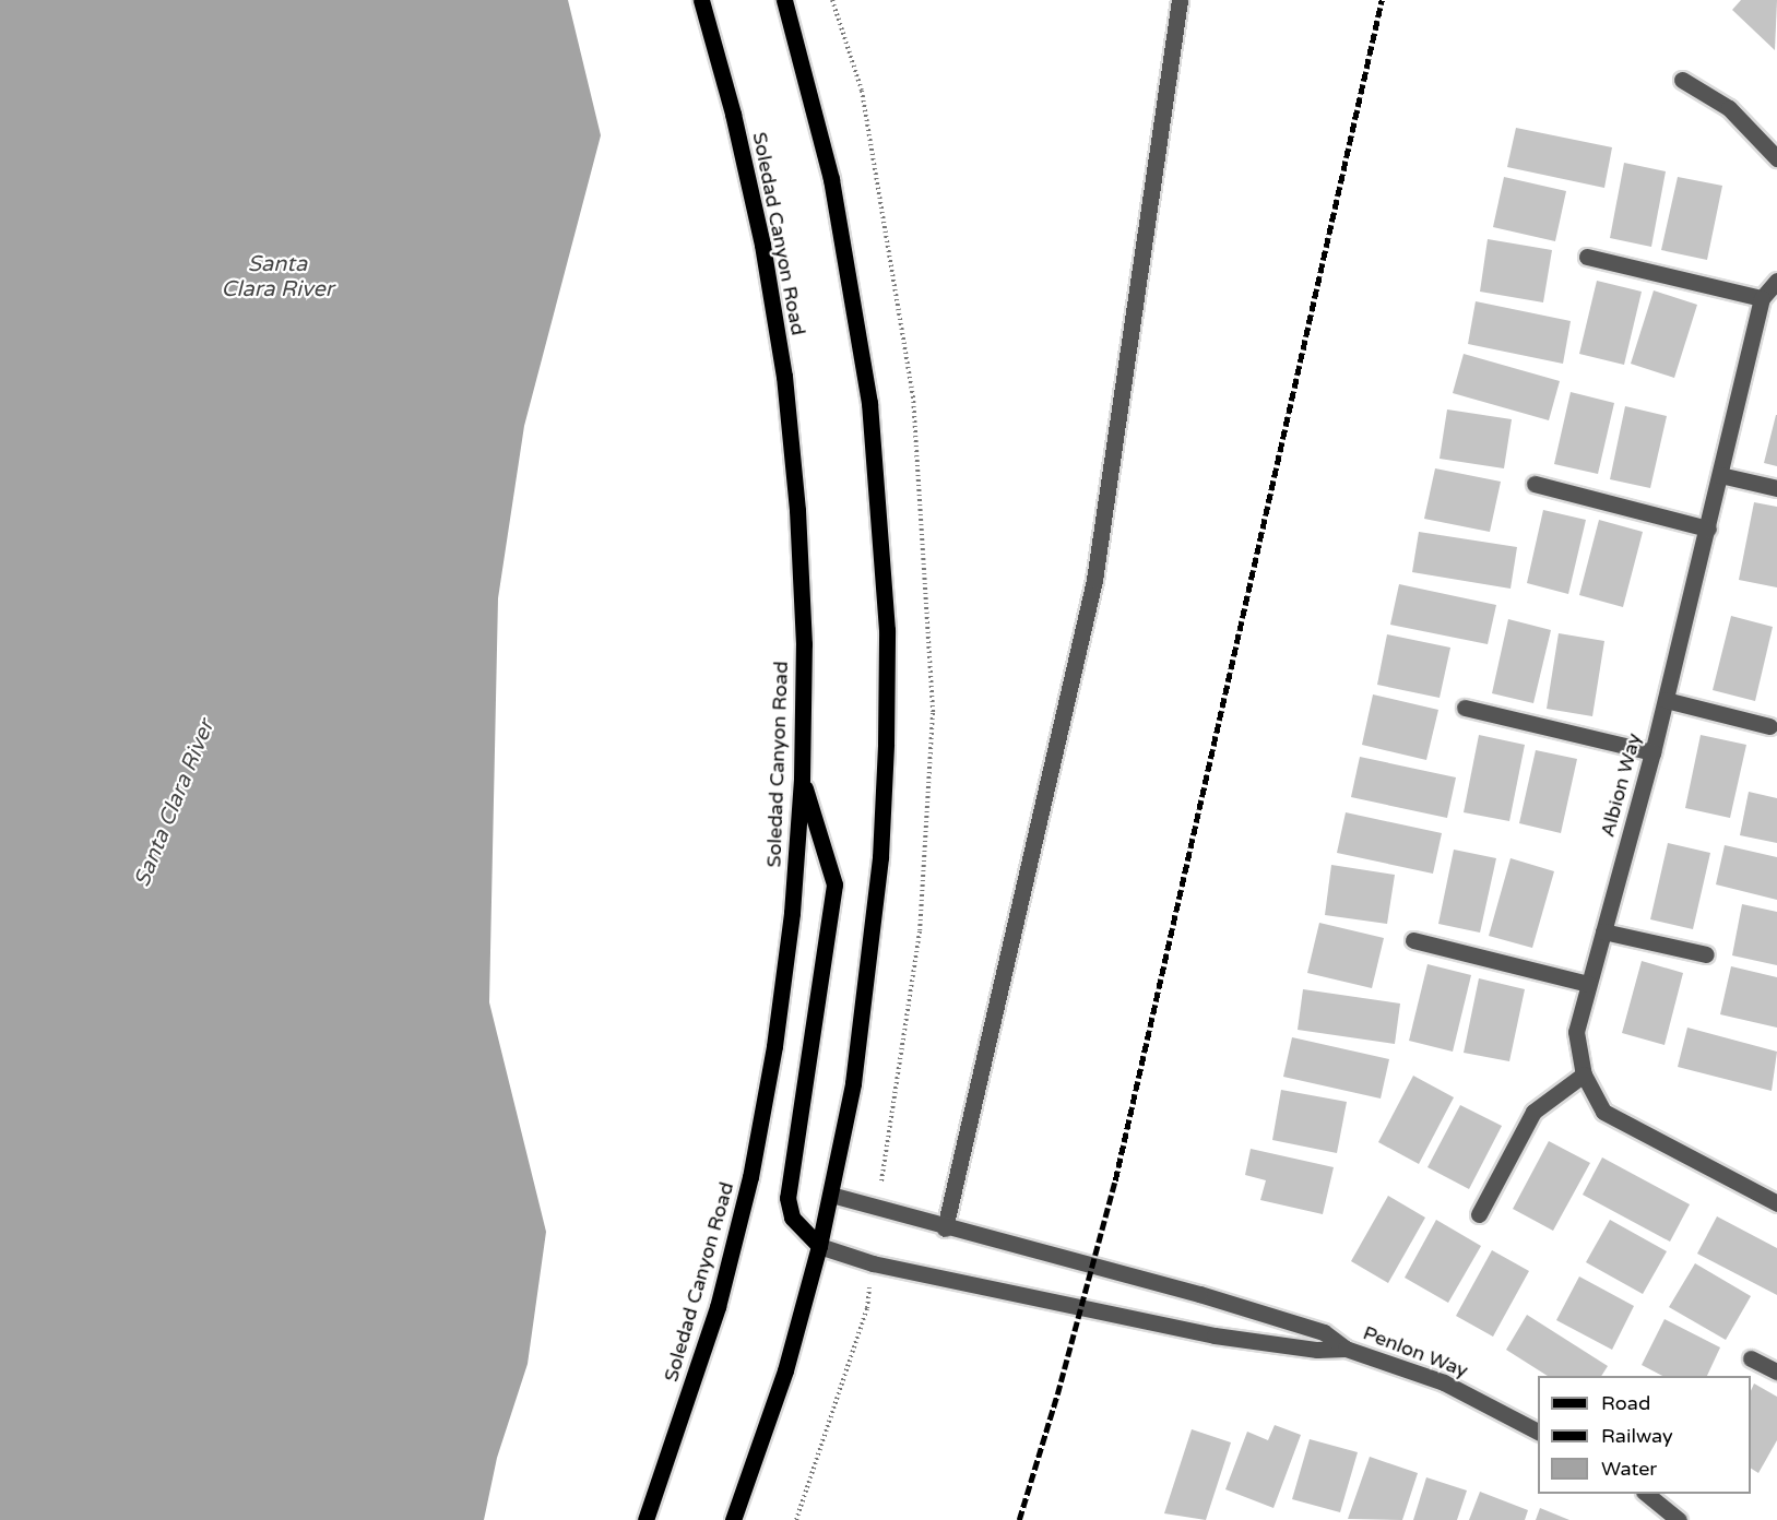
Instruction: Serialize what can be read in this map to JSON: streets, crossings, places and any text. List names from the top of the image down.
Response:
{
  "streets": {
    "main road": ["Soledad Canyon Road"],
    "street": ["Albion Way", "Penlon Way"]
  },
  "water": ["Santa Clara River"],
  "legend": ["Road", "Railway", "Water"]
}
